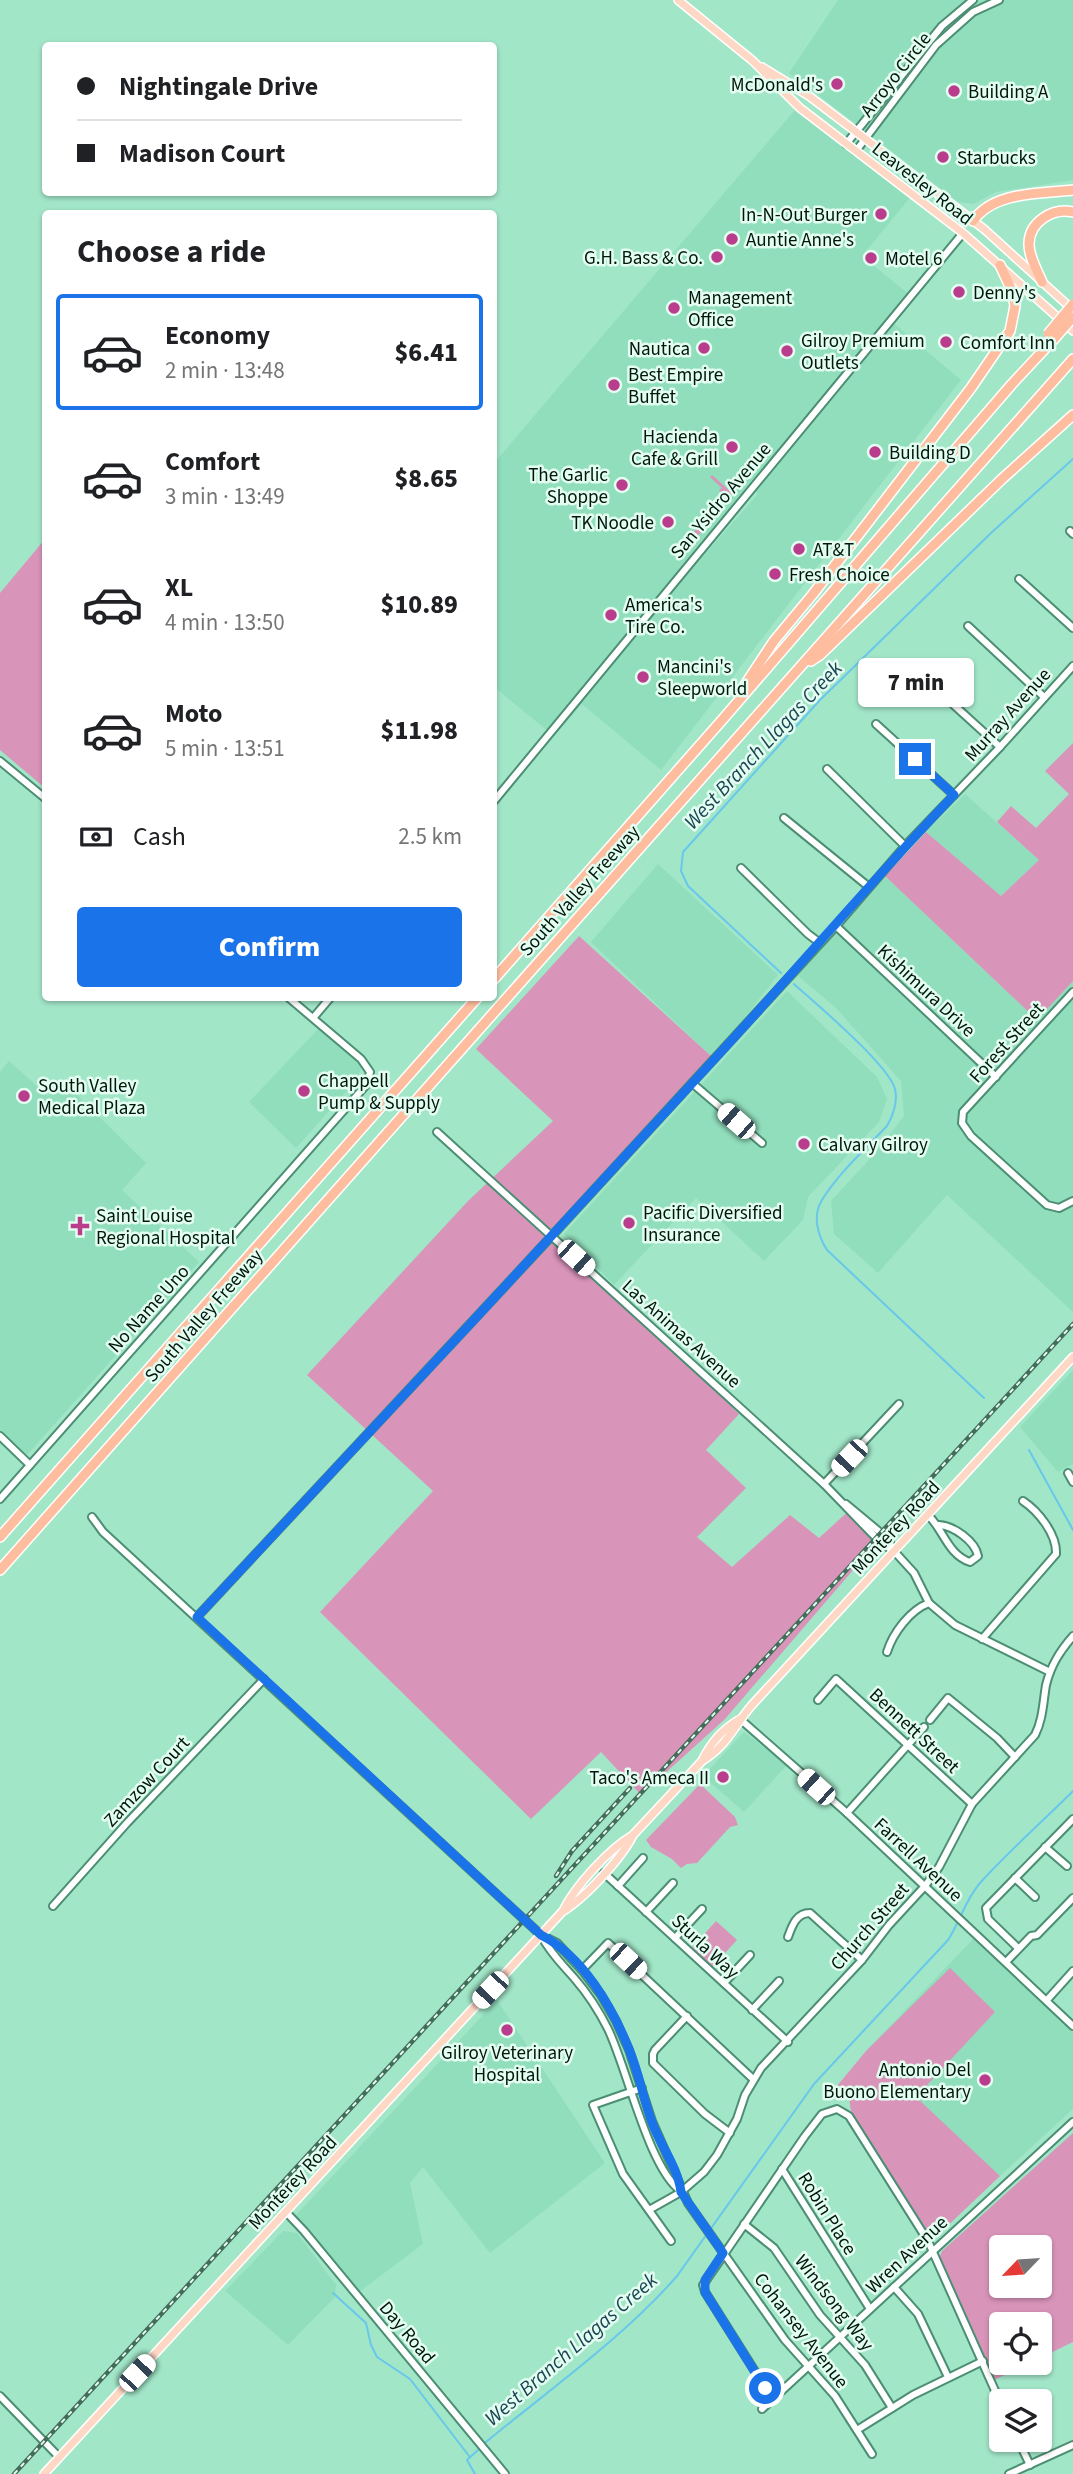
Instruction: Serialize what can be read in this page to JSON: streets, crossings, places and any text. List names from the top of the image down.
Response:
{
  "streets": {
    "highway": ["South Valley Freeway"],
    "main road": ["Leavesley Road", "San Ysidro Avenue", "Monterey Road"],
    "street": [
      "Arroyo Circle",
      "Murray Avenue",
      "Kishimura Drive",
      "Forest Street",
      "No Name Uno",
      "Las Animas Avenue",
      "Bennett Street",
      "Zamzow Court",
      "Farrell Avenue",
      "Church Street",
      "Sturla Way",
      "Robin Place",
      "Wren Avenue",
      "Windsong Way",
      "Cohansey Avenue",
      "Day Road"
    ]
  },
  "crossings": [
    ["Arroyo Circle", "Leavesley Road"],
    ["Leavesley Road", "San Ysidro Avenue"],
    ["Murray Avenue", "Kishimura Drive"],
    ["Murray Avenue", "Las Animas Avenue"],
    ["Murray Avenue", "Cohansey Avenue"],
    ["Kishimura Drive", "Forest Street"],
    ["Las Animas Avenue", "Monterey Road"],
    ["Monterey Road", "Farrell Avenue"],
    ["Monterey Road", "Sturla Way"],
    ["Monterey Road", "Cohansey Avenue"],
    ["Monterey Road", "Day Road"],
    ["Bennett Street", "Church Street"],
    ["Zamzow Court", "Cohansey Avenue"],
    ["Farrell Avenue", "Church Street"],
    ["Church Street", "Sturla Way"],
    ["Church Street", "Cohansey Avenue"],
    ["Robin Place", "Wren Avenue"],
    ["Wren Avenue", "Windsong Way"],
    ["Wren Avenue", "Cohansey Avenue"]
  ],
  "water": ["West Branch Llagas Creek"],
  "places": {
    "other": [
      "McDonald's",
      "Building A",
      "Starbucks",
      "In-N-Out Burger",
      "Auntie Anne's",
      "G.H. Bass & Co.",
      "Motel 6",
      "Denny's",
      "Management Office",
      "Comfort Inn",
      "Nautica",
      "Gilroy Premium Outlets",
      "Best Empire Buffet",
      "Hacienda Cafe & Grill",
      "Building D",
      "The Garlic Shoppe",
      "TK Noodle",
      "AT&T",
      "Fresh Choice",
      "America's Tire Co.",
      "Mancini's Sleepworld",
      "Chappell Pump & Supply",
      "South Valley Medical Plaza",
      "Calvary Gilroy",
      "Pacific Diversified Insurance",
      "Taco's Ameca II",
      "Gilroy Veterinary Hospital",
      "Antonio Del Buono Elementary"
    ],
    "health": ["Saint Louise Regional Hospital"]
  },
  "north": "bottom left",
  "page": {
    "banner": ["Nightingale Drive", "Madison Court"],
    "heading": "Choose a ride",
    "list": [
      {
        "name": "Economy",
        "note": "2 min · 13:48",
        "value": "$6.41"
      },
      {
        "name": "Comfort",
        "note": "3 min · 13:49",
        "value": "$8.65"
      },
      {
        "name": "XL",
        "note": "4 min · 13:50",
        "value": "$10.89"
      },
      {
        "name": "Moto",
        "note": "5 min · 13:51",
        "value": "$11.98"
      }
    ],
    "bubble": "7 min",
    "pay": ["Cash", "2.5 km"],
    "buttons": "Confirm"
  }
}
